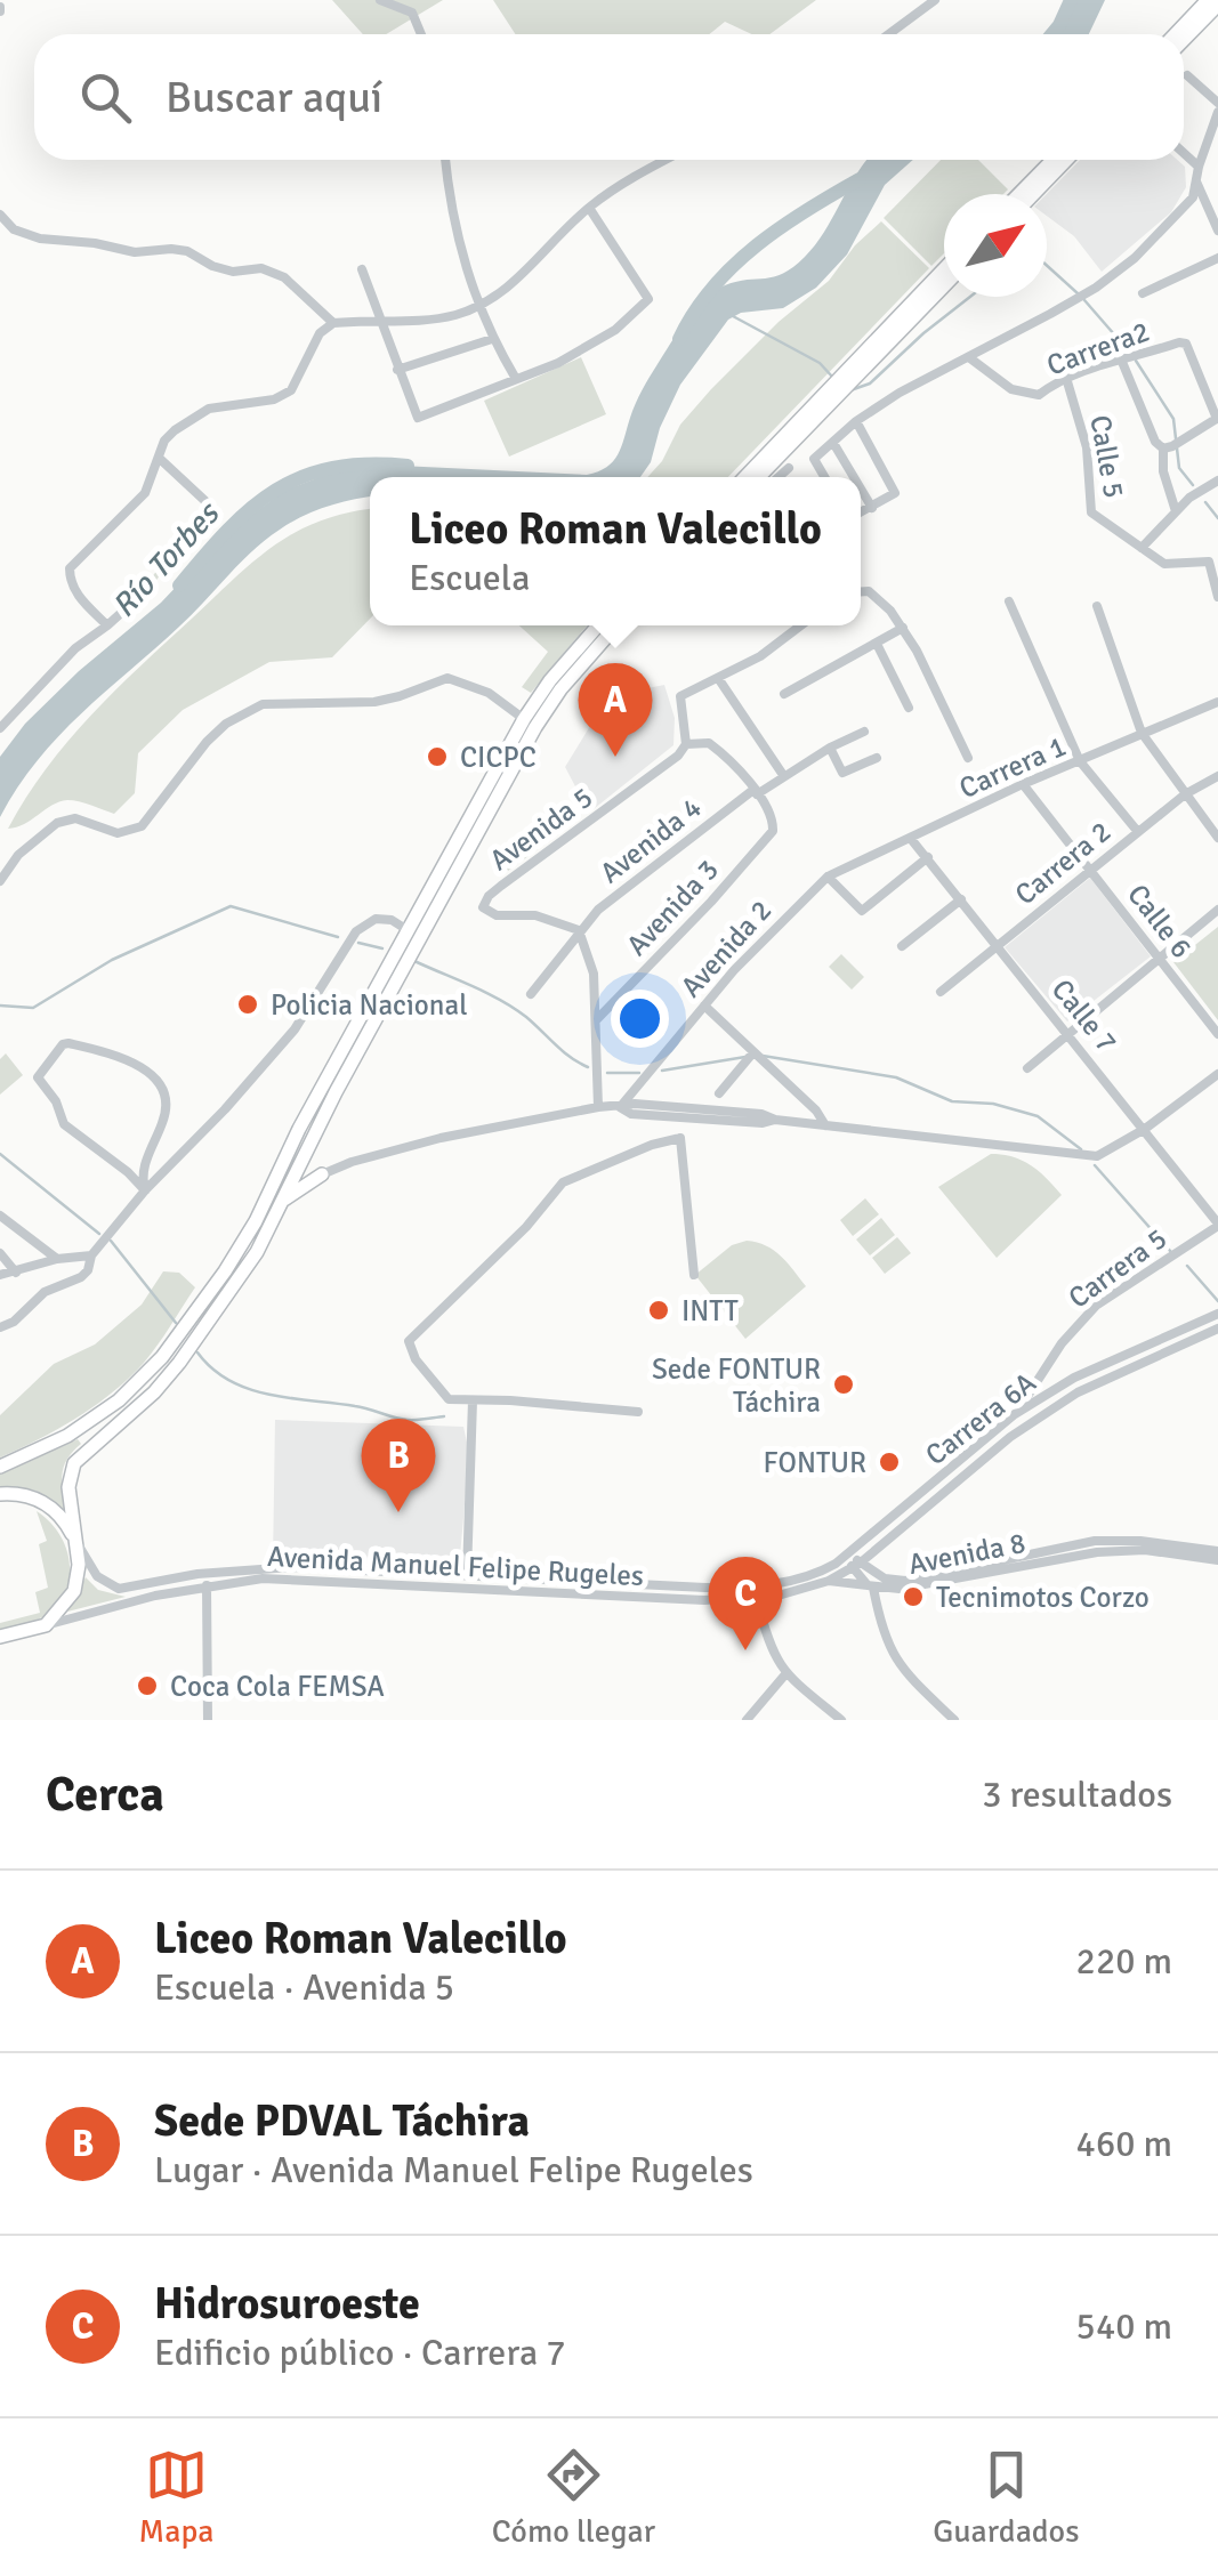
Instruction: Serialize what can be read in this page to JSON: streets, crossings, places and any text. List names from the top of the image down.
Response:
{
  "streets": {
    "street": [
      "Carrera2",
      "Calle 5",
      "Carrera 1",
      "Avenida 5",
      "Avenida 4",
      "Carrera 2",
      "Avenida 3",
      "Calle 6",
      "Avenida 2",
      "Calle 7",
      "Carrera 5",
      "Carrera 6A",
      "Avenida 8",
      "Avenida Manuel Felipe Rugeles"
    ]
  },
  "crossings": [
    ["Carrera2", "Calle 5"],
    ["Carrera 1", "Calle 6"],
    ["Carrera 1", "Avenida 2"],
    ["Carrera 1", "Calle 7"],
    ["Avenida 5", "Avenida 4"],
    ["Avenida 4", "Avenida 3"],
    ["Carrera 2", "Calle 6"],
    ["Carrera 2", "Calle 7"],
    ["Calle 7", "Carrera 5"],
    ["Carrera 5", "Carrera 6A"],
    ["Carrera 6A", "Avenida 8"],
    ["Carrera 6A", "Avenida Manuel Felipe Rugeles"],
    ["Avenida 8", "Avenida Manuel Felipe Rugeles"]
  ],
  "water": ["Río Torbes"],
  "places": [
    "CICPC",
    "Policia Nacional",
    "INTT",
    "Sede FONTUR Táchira",
    "FONTUR",
    "Tecnimotos Corzo",
    "Coca Cola FEMSA"
  ],
  "north": "top right",
  "page": {
    "search": "Buscar aquí",
    "popup": ["Liceo Roman Valecillo", "Escuela"],
    "pins": ["A", "B", "C"],
    "heading": ["Cerca", "3 resultados"],
    "list": [
      {
        "mark": "A",
        "name": "Liceo Roman Valecillo",
        "note": "Escuela · Avenida 5",
        "value": "220 m"
      },
      {
        "mark": "B",
        "name": "Sede PDVAL Táchira",
        "note": "Lugar · Avenida Manuel Felipe Rugeles",
        "value": "460 m"
      },
      {
        "mark": "C",
        "name": "Hidrosuroeste",
        "note": "Edificio público · Carrera 7",
        "value": "540 m"
      }
    ],
    "nav": ["Mapa", "Cómo llegar", "Guardados"]
  }
}
